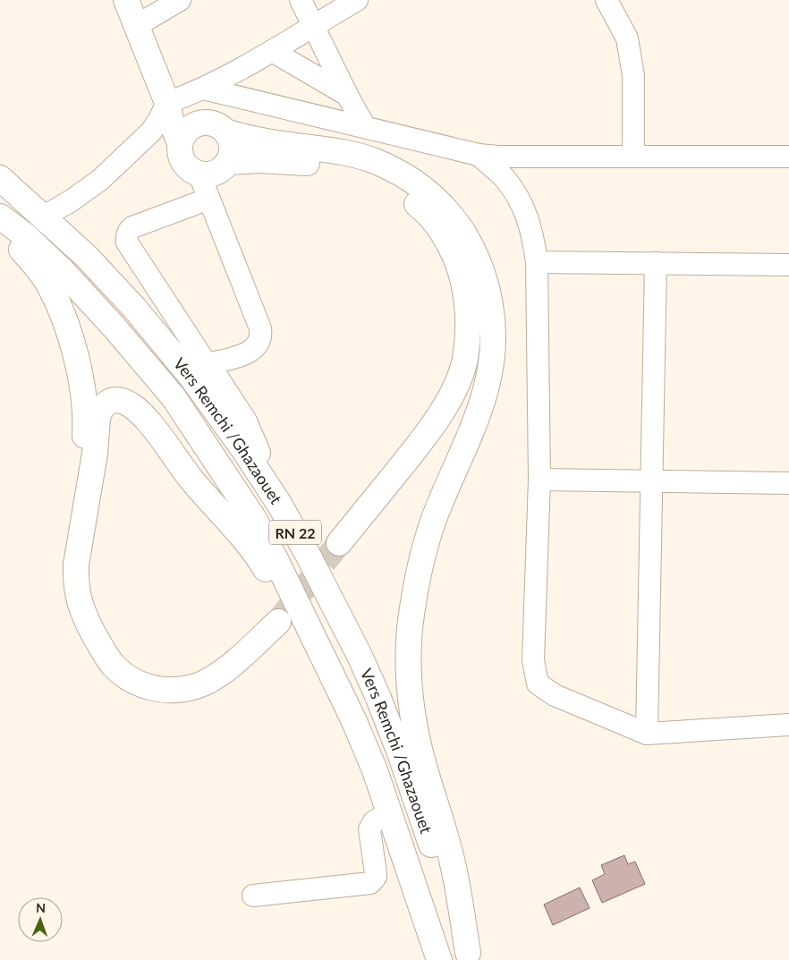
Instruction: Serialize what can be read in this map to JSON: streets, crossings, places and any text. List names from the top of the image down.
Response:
{
  "streets": {
    "main road": ["Vers Remchi /Ghazaouet", "RN 22"]
  },
  "north": "top"
}
